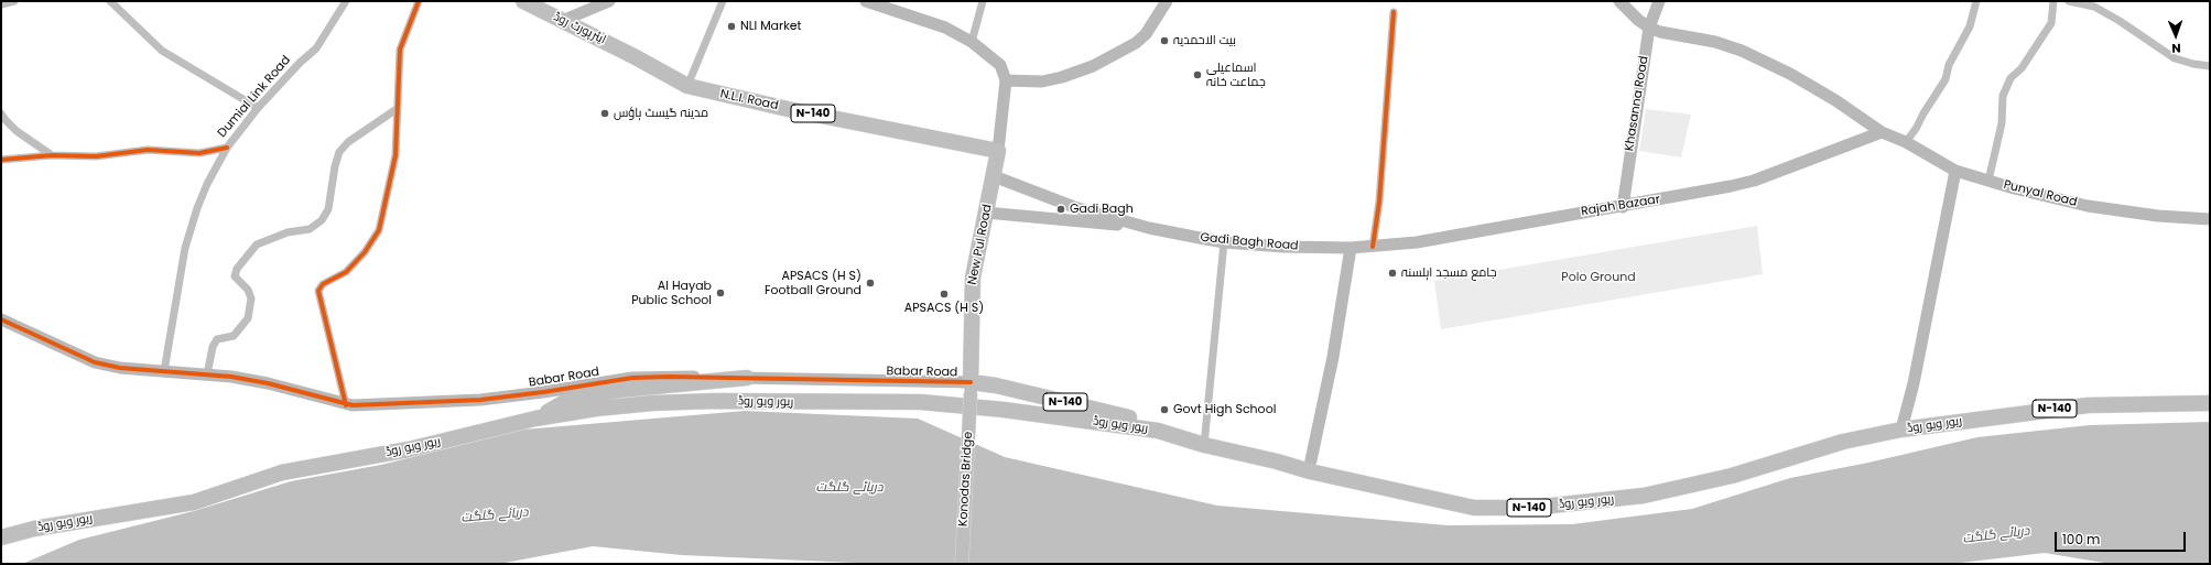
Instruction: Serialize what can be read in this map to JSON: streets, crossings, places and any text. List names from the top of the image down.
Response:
{
  "streets": {
    "highway": [
      "ایئرپورٹ روڈ",
      "N.L.I. Road",
      "N-140",
      "New Pul Road",
      "ریور ویو روڈ"
    ],
    "main road": [
      "Khasanna Road",
      "Punyal Road",
      "Rajah Bazaar",
      "Gadi Bagh Road",
      "Babar Road",
      "Konodas Bridge"
    ],
    "street": ["Dumial Link Road"]
  },
  "crossings": [
    ["ایئرپورٹ روڈ", "N.L.I. Road"],
    ["Dumial Link Road", "Babar Road"],
    ["Khasanna Road", "Punyal Road"],
    ["Khasanna Road", "Rajah Bazaar"],
    ["N-140", "New Pul Road"],
    ["N-140", "Babar Road"],
    ["N-140", "ریور ویو روڈ"],
    ["N-140", "Konodas Bridge"],
    ["Punyal Road", "Rajah Bazaar"],
    ["Rajah Bazaar", "Gadi Bagh Road"],
    ["Gadi Bagh Road", "New Pul Road"],
    ["New Pul Road", "Babar Road"],
    ["New Pul Road", "Konodas Bridge"],
    ["Babar Road", "Konodas Bridge"]
  ],
  "water": ["دریائے گلگت"],
  "parks": ["Polo Ground"],
  "places": [
    "NLI Market",
    "بیت الاحمدیہ",
    "اسماعیلی جماعت خانہ",
    "مدینہ گیسٹ ہاؤس",
    "Gadi Bagh",
    "جامع مسجد اہلسنہ",
    "APSACS (H S) Football Ground",
    "Al Hayab Public School",
    "APSACS (H S)",
    "Govt High School"
  ],
  "scale_bar": "100 m",
  "north": "bottom"
}
